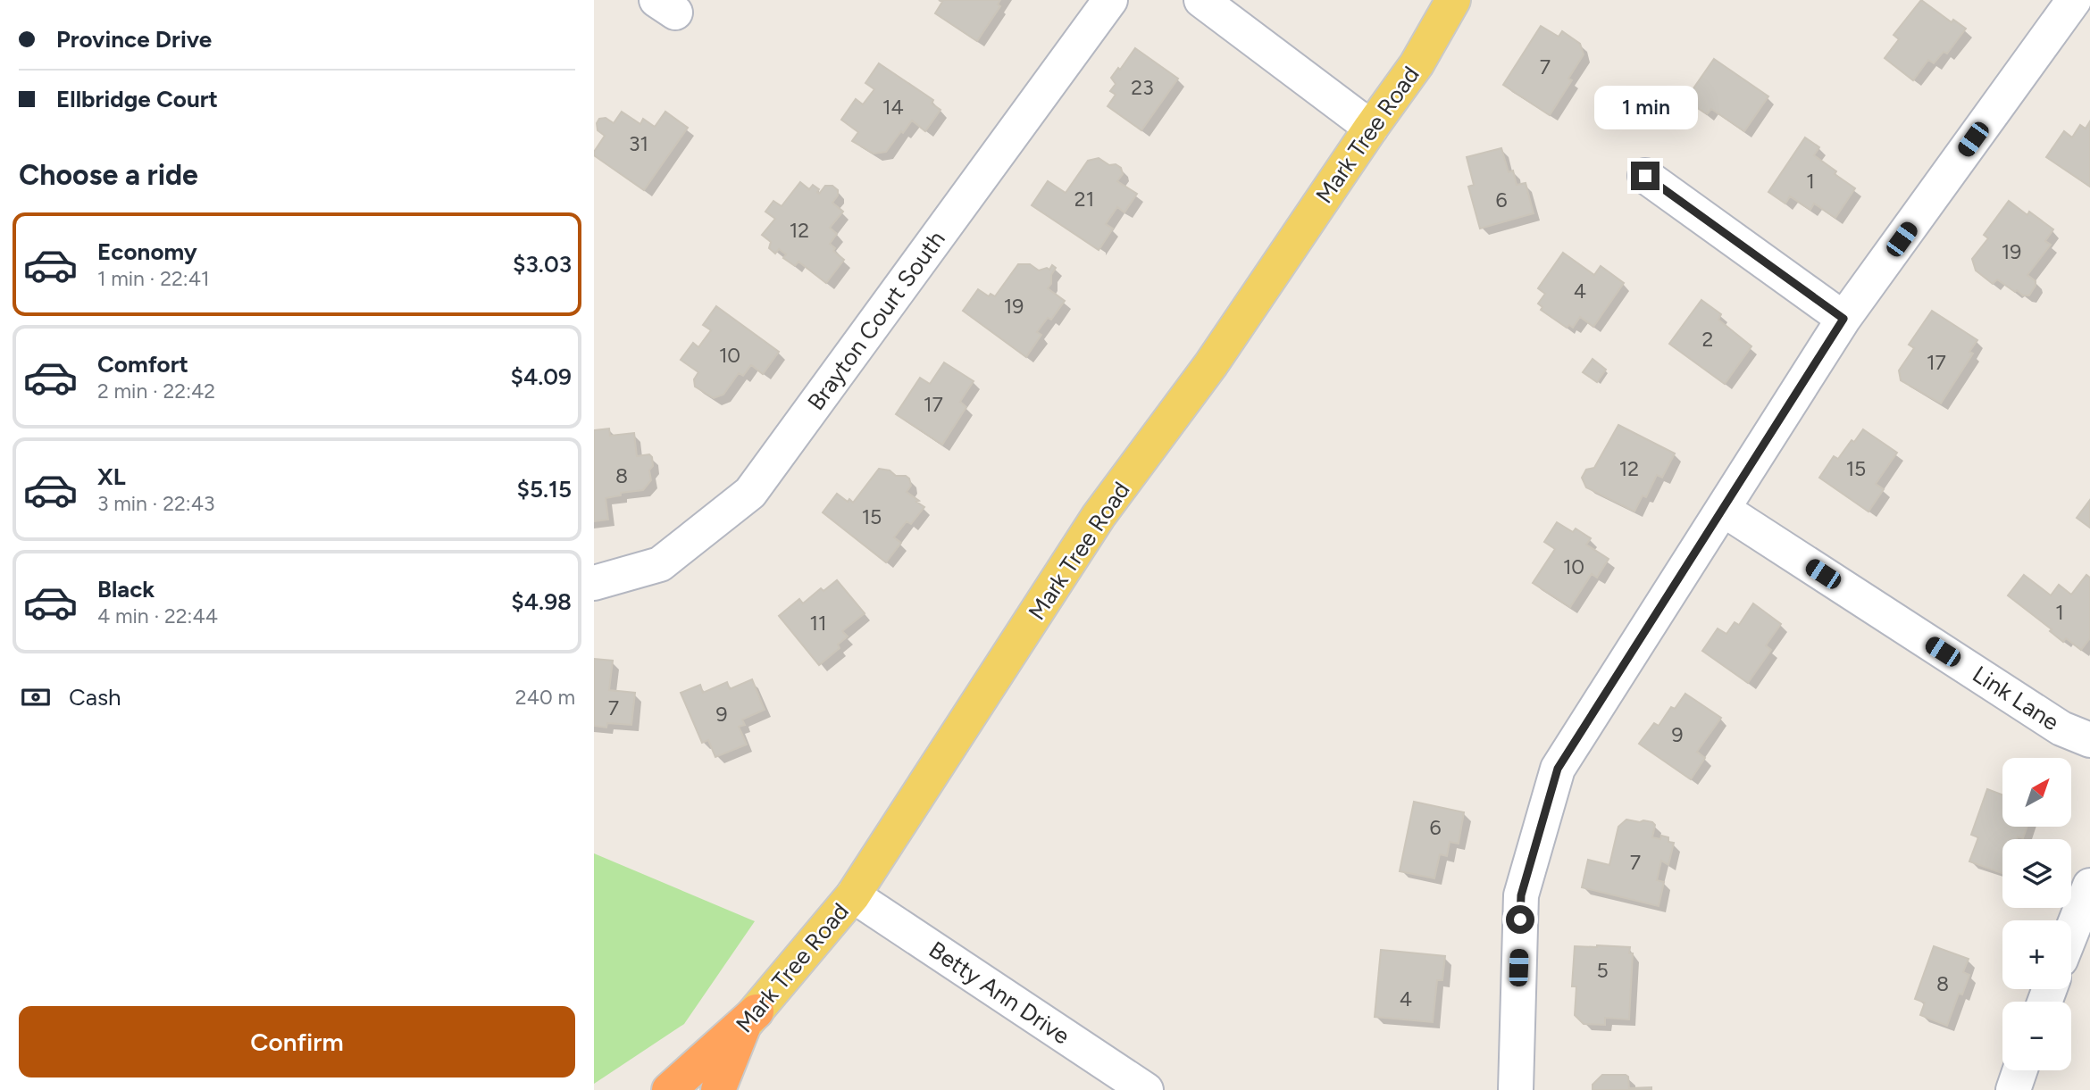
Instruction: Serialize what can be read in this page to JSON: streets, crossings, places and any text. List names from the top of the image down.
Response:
{
  "streets": {
    "main road": ["Mark Tree Road"],
    "street": ["Brayton Court South", "Link Lane", "Betty Ann Drive"]
  },
  "crossings": [
    ["Mark Tree Road", "Betty Ann Drive"]
  ],
  "house_numbers": [
    "7",
    "23",
    "14",
    "31",
    "1",
    "21",
    "6",
    "12",
    "19",
    "4",
    "19",
    "2",
    "10",
    "17",
    "17",
    "12",
    "15",
    "8",
    "15",
    "10",
    "1",
    "11",
    "7",
    "9",
    "9",
    "6",
    "7",
    "5",
    "8",
    "4"
  ],
  "north": "top right",
  "page": {
    "banner": ["Province Drive", "Ellbridge Court"],
    "bubble": "1 min",
    "heading": "Choose a ride",
    "list": [
      {
        "name": "Economy",
        "note": "1 min · 22:41",
        "value": "$3.03"
      },
      {
        "name": "Comfort",
        "note": "2 min · 22:42",
        "value": "$4.09"
      },
      {
        "name": "XL",
        "note": "3 min · 22:43",
        "value": "$5.15"
      },
      {
        "name": "Black",
        "note": "4 min · 22:44",
        "value": "$4.98"
      }
    ],
    "pay": ["Cash", "240 m"],
    "map_buttons": ["+", "−"],
    "buttons": "Confirm"
  }
}
